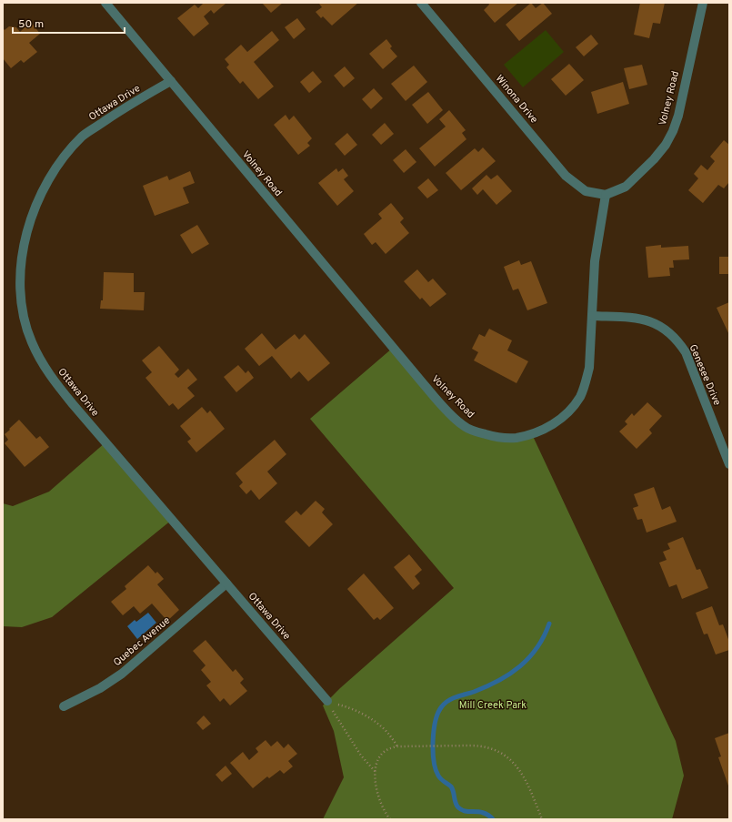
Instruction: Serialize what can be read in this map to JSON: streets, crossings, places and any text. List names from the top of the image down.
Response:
{
  "streets": {
    "street": [
      "Volney Road",
      "Winona Drive",
      "Ottawa Drive",
      "Genesee Drive",
      "Quebec Avenue"
    ]
  },
  "crossings": [
    ["Volney Road", "Winona Drive"],
    ["Volney Road", "Ottawa Drive"],
    ["Volney Road", "Genesee Drive"],
    ["Ottawa Drive", "Quebec Avenue"]
  ],
  "parks": ["Mill Creek Park"],
  "scale_bar": "50 m"
}
